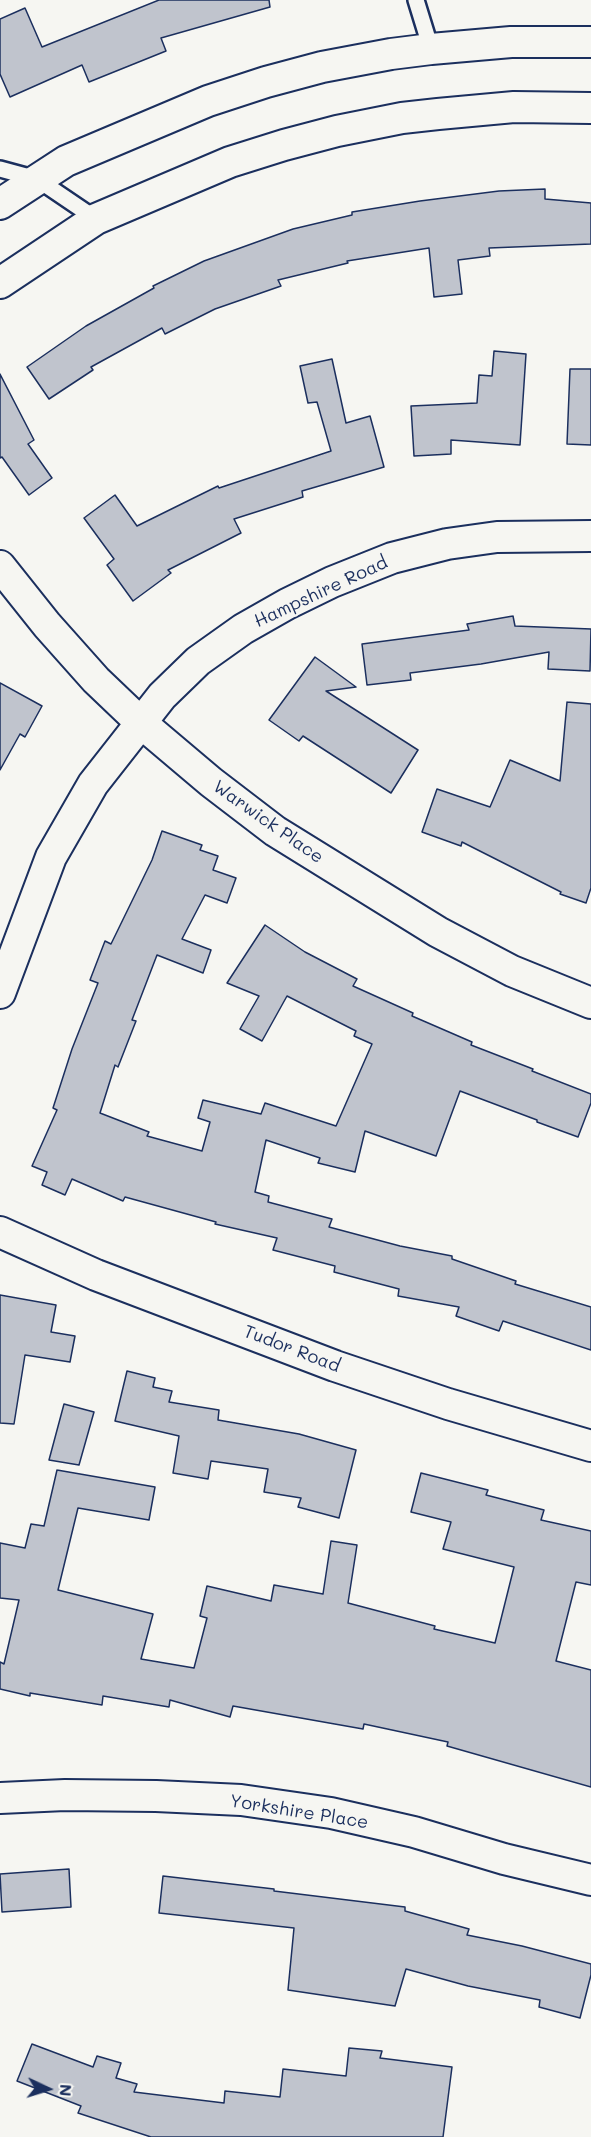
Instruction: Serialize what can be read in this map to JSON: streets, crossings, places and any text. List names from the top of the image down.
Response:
{
  "streets": {
    "street": [
      "Hampshire Road",
      "Warwick Place",
      "Tudor Road",
      "Yorkshire Place"
    ]
  },
  "crossings": [
    ["Hampshire Road", "Warwick Place"]
  ],
  "north": "right"
}
